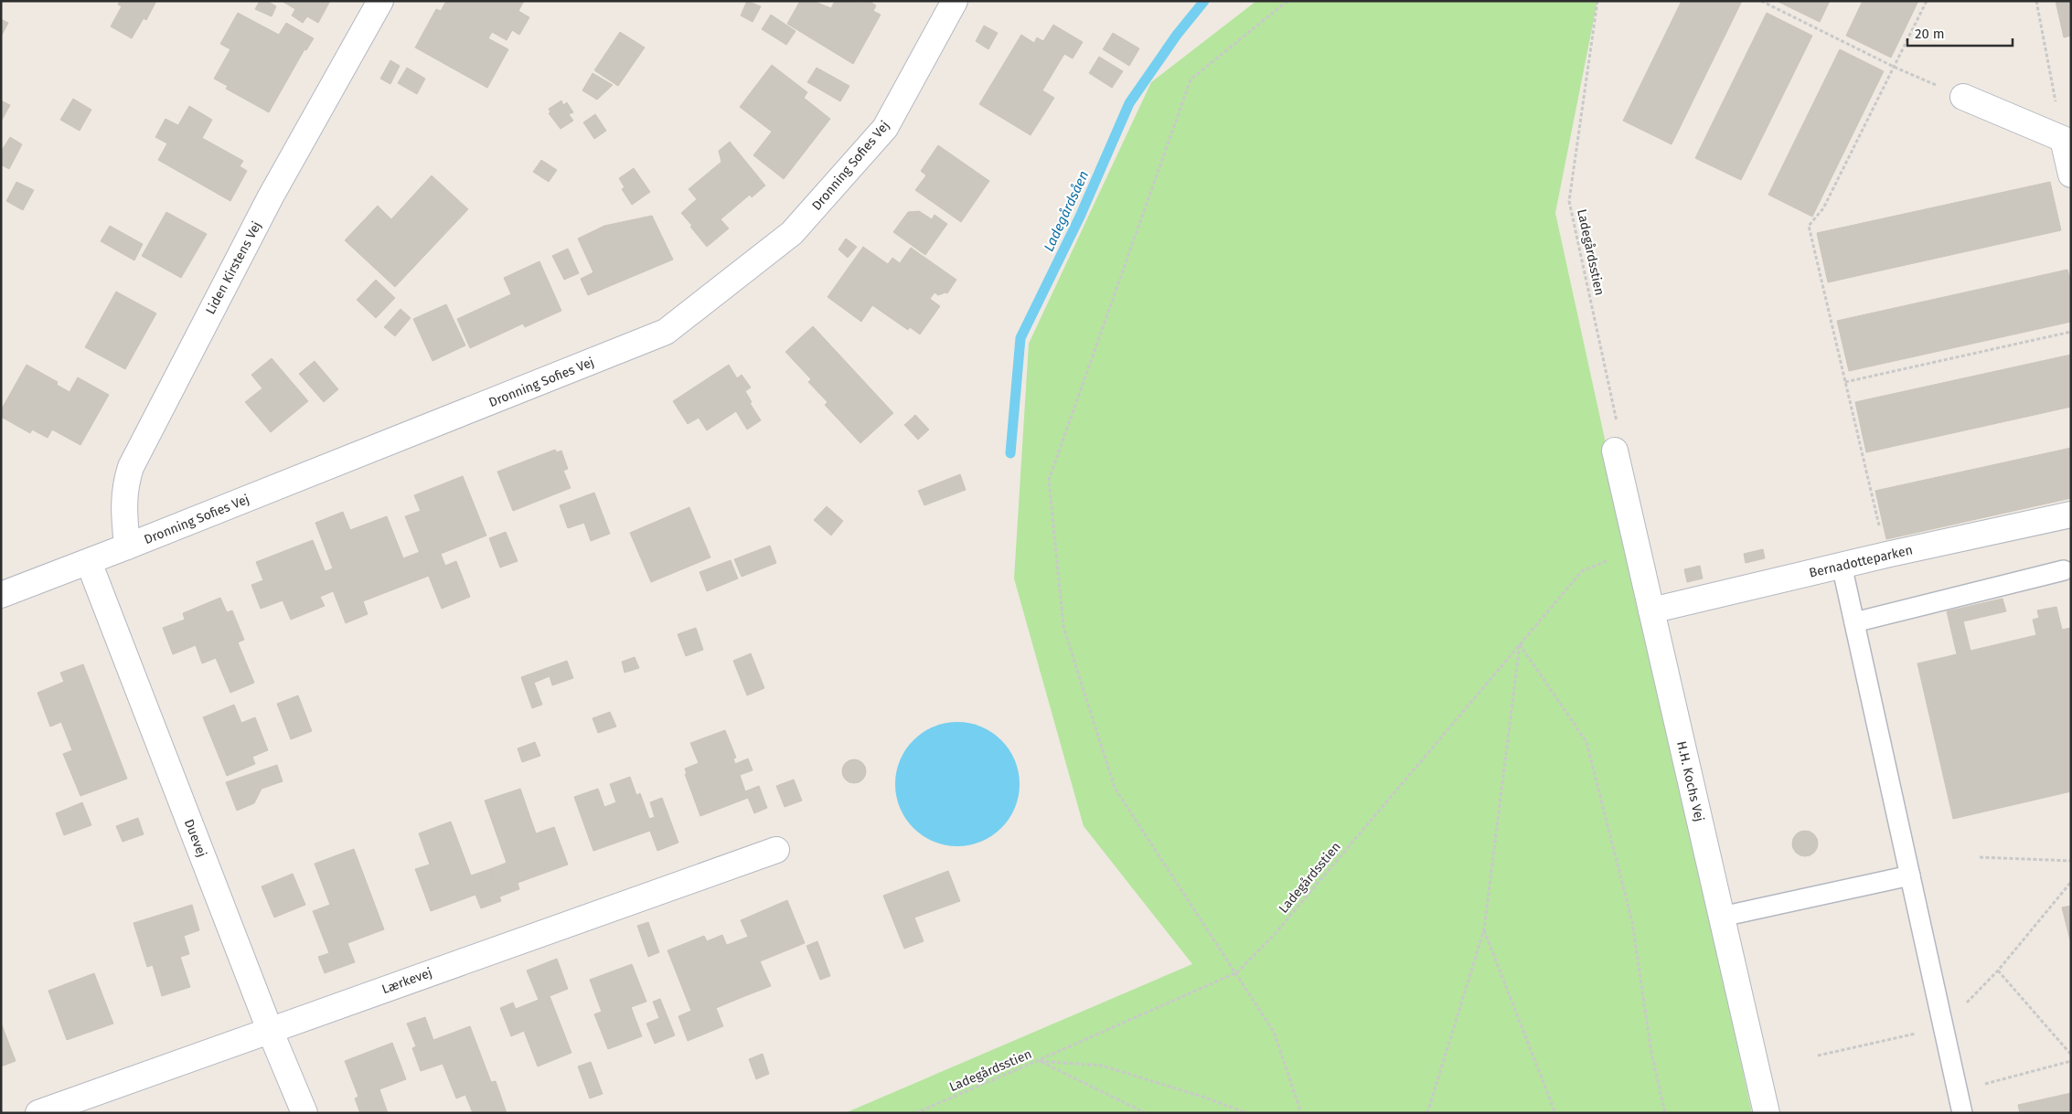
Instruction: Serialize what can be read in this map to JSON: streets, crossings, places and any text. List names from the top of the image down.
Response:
{
  "streets": {
    "street": [
      "Dronning Sofies Vej",
      "Liden Kirstens Vej",
      "Bernadotteparken",
      "H.H. Kochs Vej",
      "Duevej",
      "Lærkevej"
    ],
    "path": ["Ladegårdsstien"]
  },
  "crossings": [
    ["Dronning Sofies Vej", "Liden Kirstens Vej"],
    ["Dronning Sofies Vej", "Duevej"],
    ["Ladegårdsstien", "H.H. Kochs Vej"],
    ["Bernadotteparken", "H.H. Kochs Vej"],
    ["Duevej", "Lærkevej"]
  ],
  "water": ["Ladegårdsåen"],
  "scale_bar": "20 m"
}
